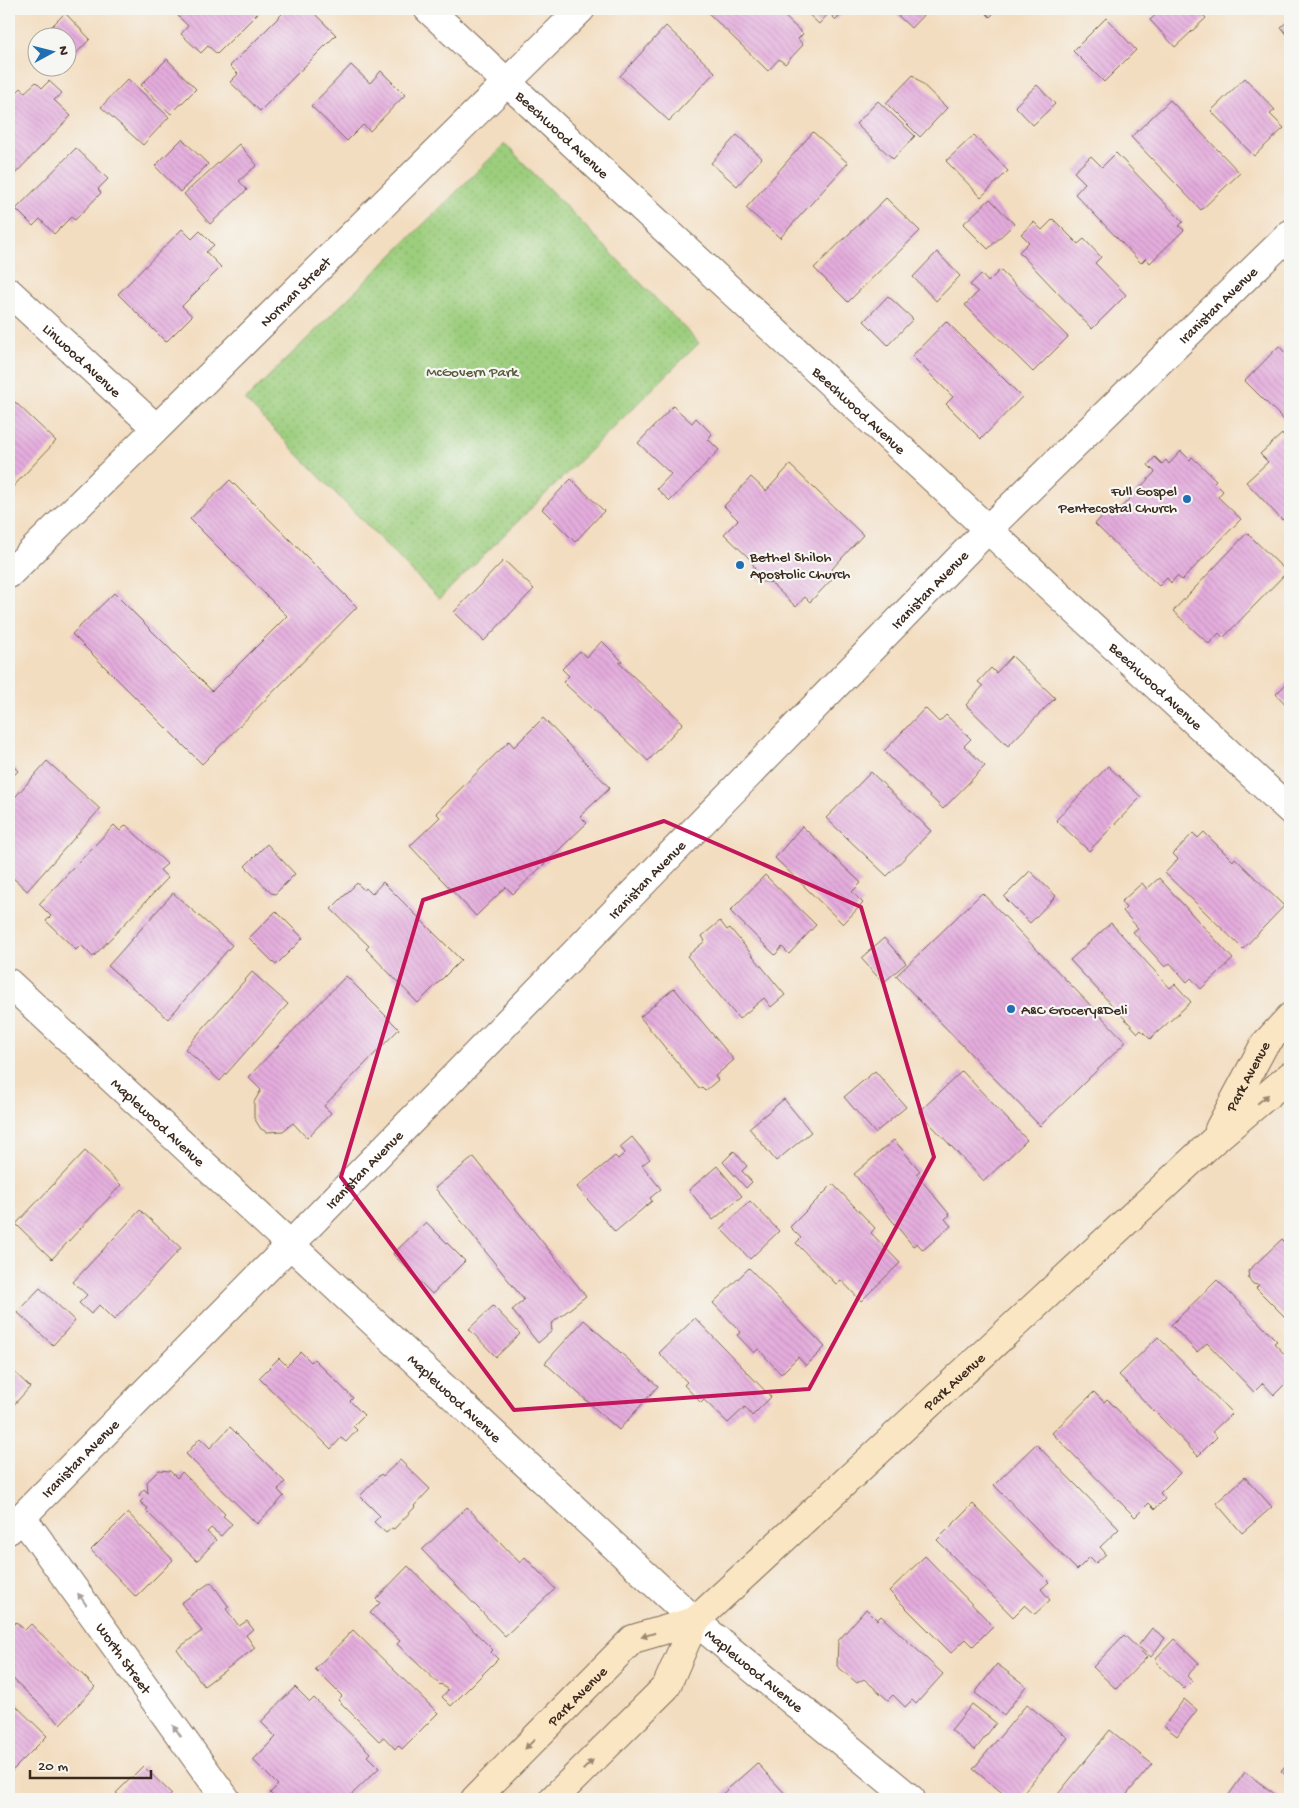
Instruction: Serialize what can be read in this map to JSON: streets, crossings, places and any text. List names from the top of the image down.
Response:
{
  "streets": {
    "main road": ["Park Avenue"],
    "street": [
      "Beechwood Avenue",
      "Norman Street",
      "Iranistan Avenue",
      "Linwood Avenue",
      "Maplewood Avenue",
      "Worth Street"
    ]
  },
  "crossings": [
    ["Beechwood Avenue", "Norman Street"],
    ["Beechwood Avenue", "Iranistan Avenue"],
    ["Norman Street", "Linwood Avenue"],
    ["Iranistan Avenue", "Maplewood Avenue"],
    ["Iranistan Avenue", "Worth Street"],
    ["Park Avenue", "Maplewood Avenue"]
  ],
  "one_way": ["Worth Street"],
  "parks": ["McGovern Park"],
  "places": ["Full Gospel Pentecostal Church", "Bethel Shiloh Apostolic Church", "A&C Grocery&Deli"],
  "scale_bar": "20 m",
  "north": "right"
}
